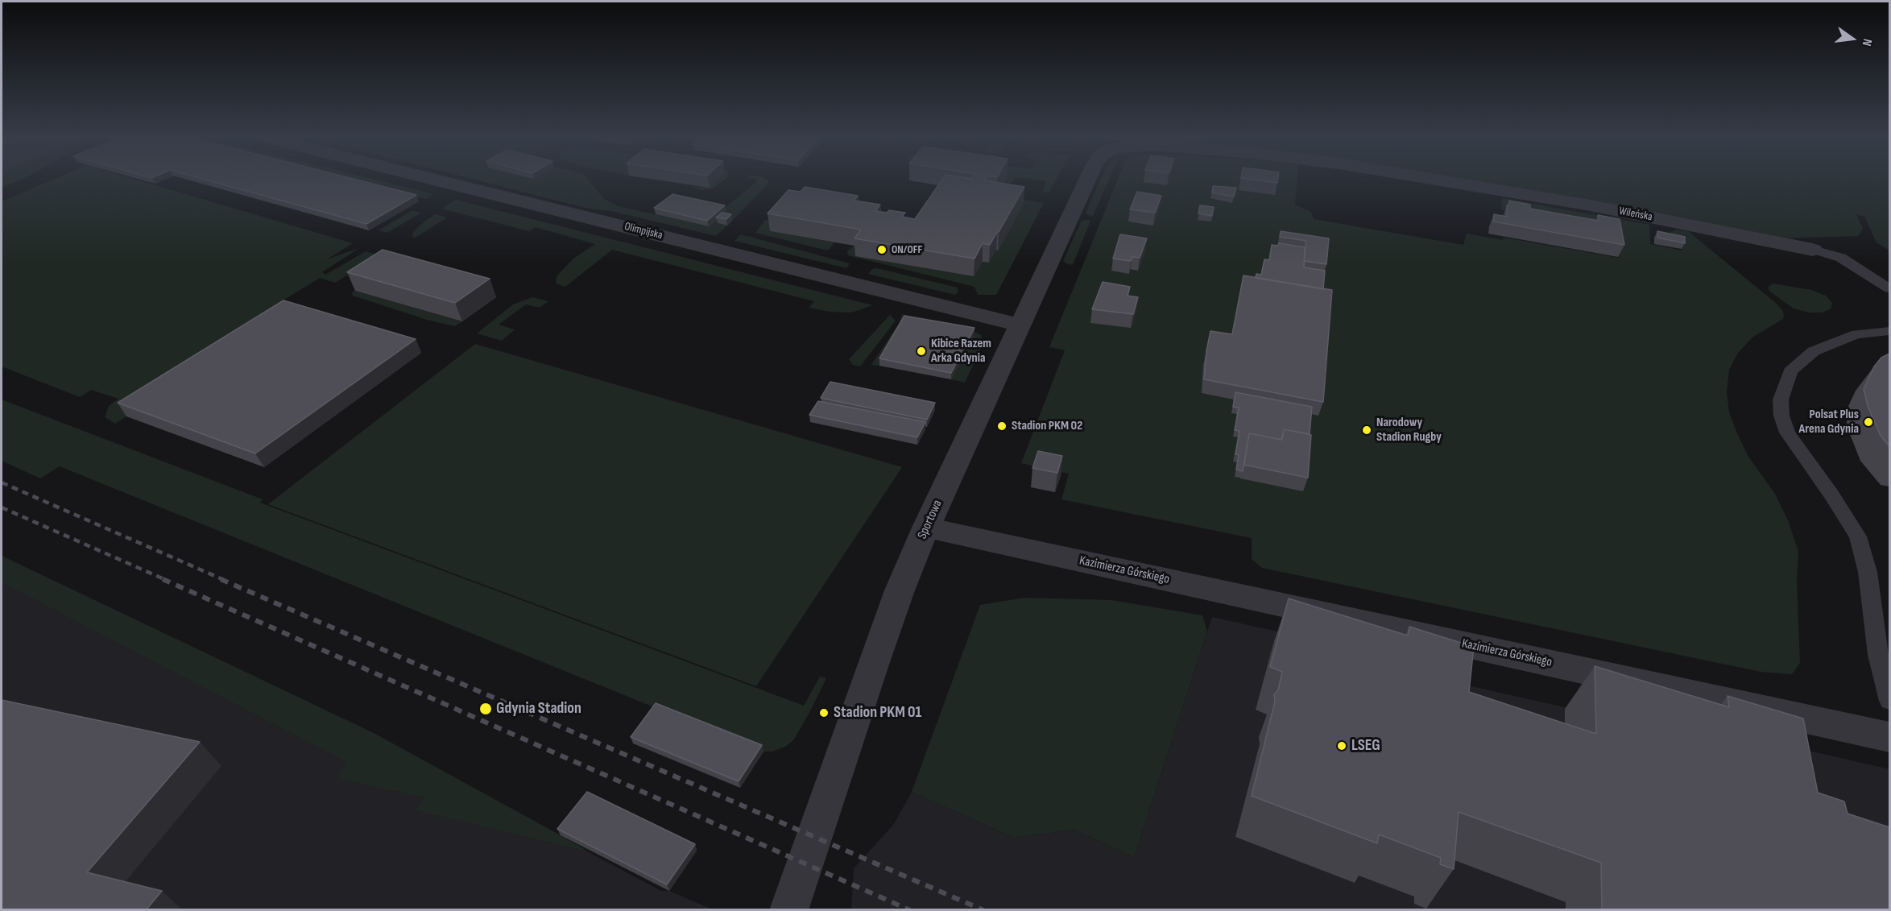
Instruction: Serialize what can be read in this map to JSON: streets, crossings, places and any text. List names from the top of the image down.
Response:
{
  "streets": {
    "street": [
      "Wileńska",
      "Olimpijska",
      "Sportowa",
      "Kazimierza Górskiego"
    ]
  },
  "crossings": [
    ["Olimpijska", "Sportowa"],
    ["Sportowa", "Kazimierza Górskiego"]
  ],
  "places": [
    "ON/OFF",
    "Kibice Razem Arka Gdynia",
    "Polsat Plus Arena Gdynia",
    "Stadion PKM 02",
    "Narodowy Stadion Rugby",
    "Gdynia Stadion",
    "Stadion PKM 01",
    "LSEG"
  ],
  "north": "right"
}
